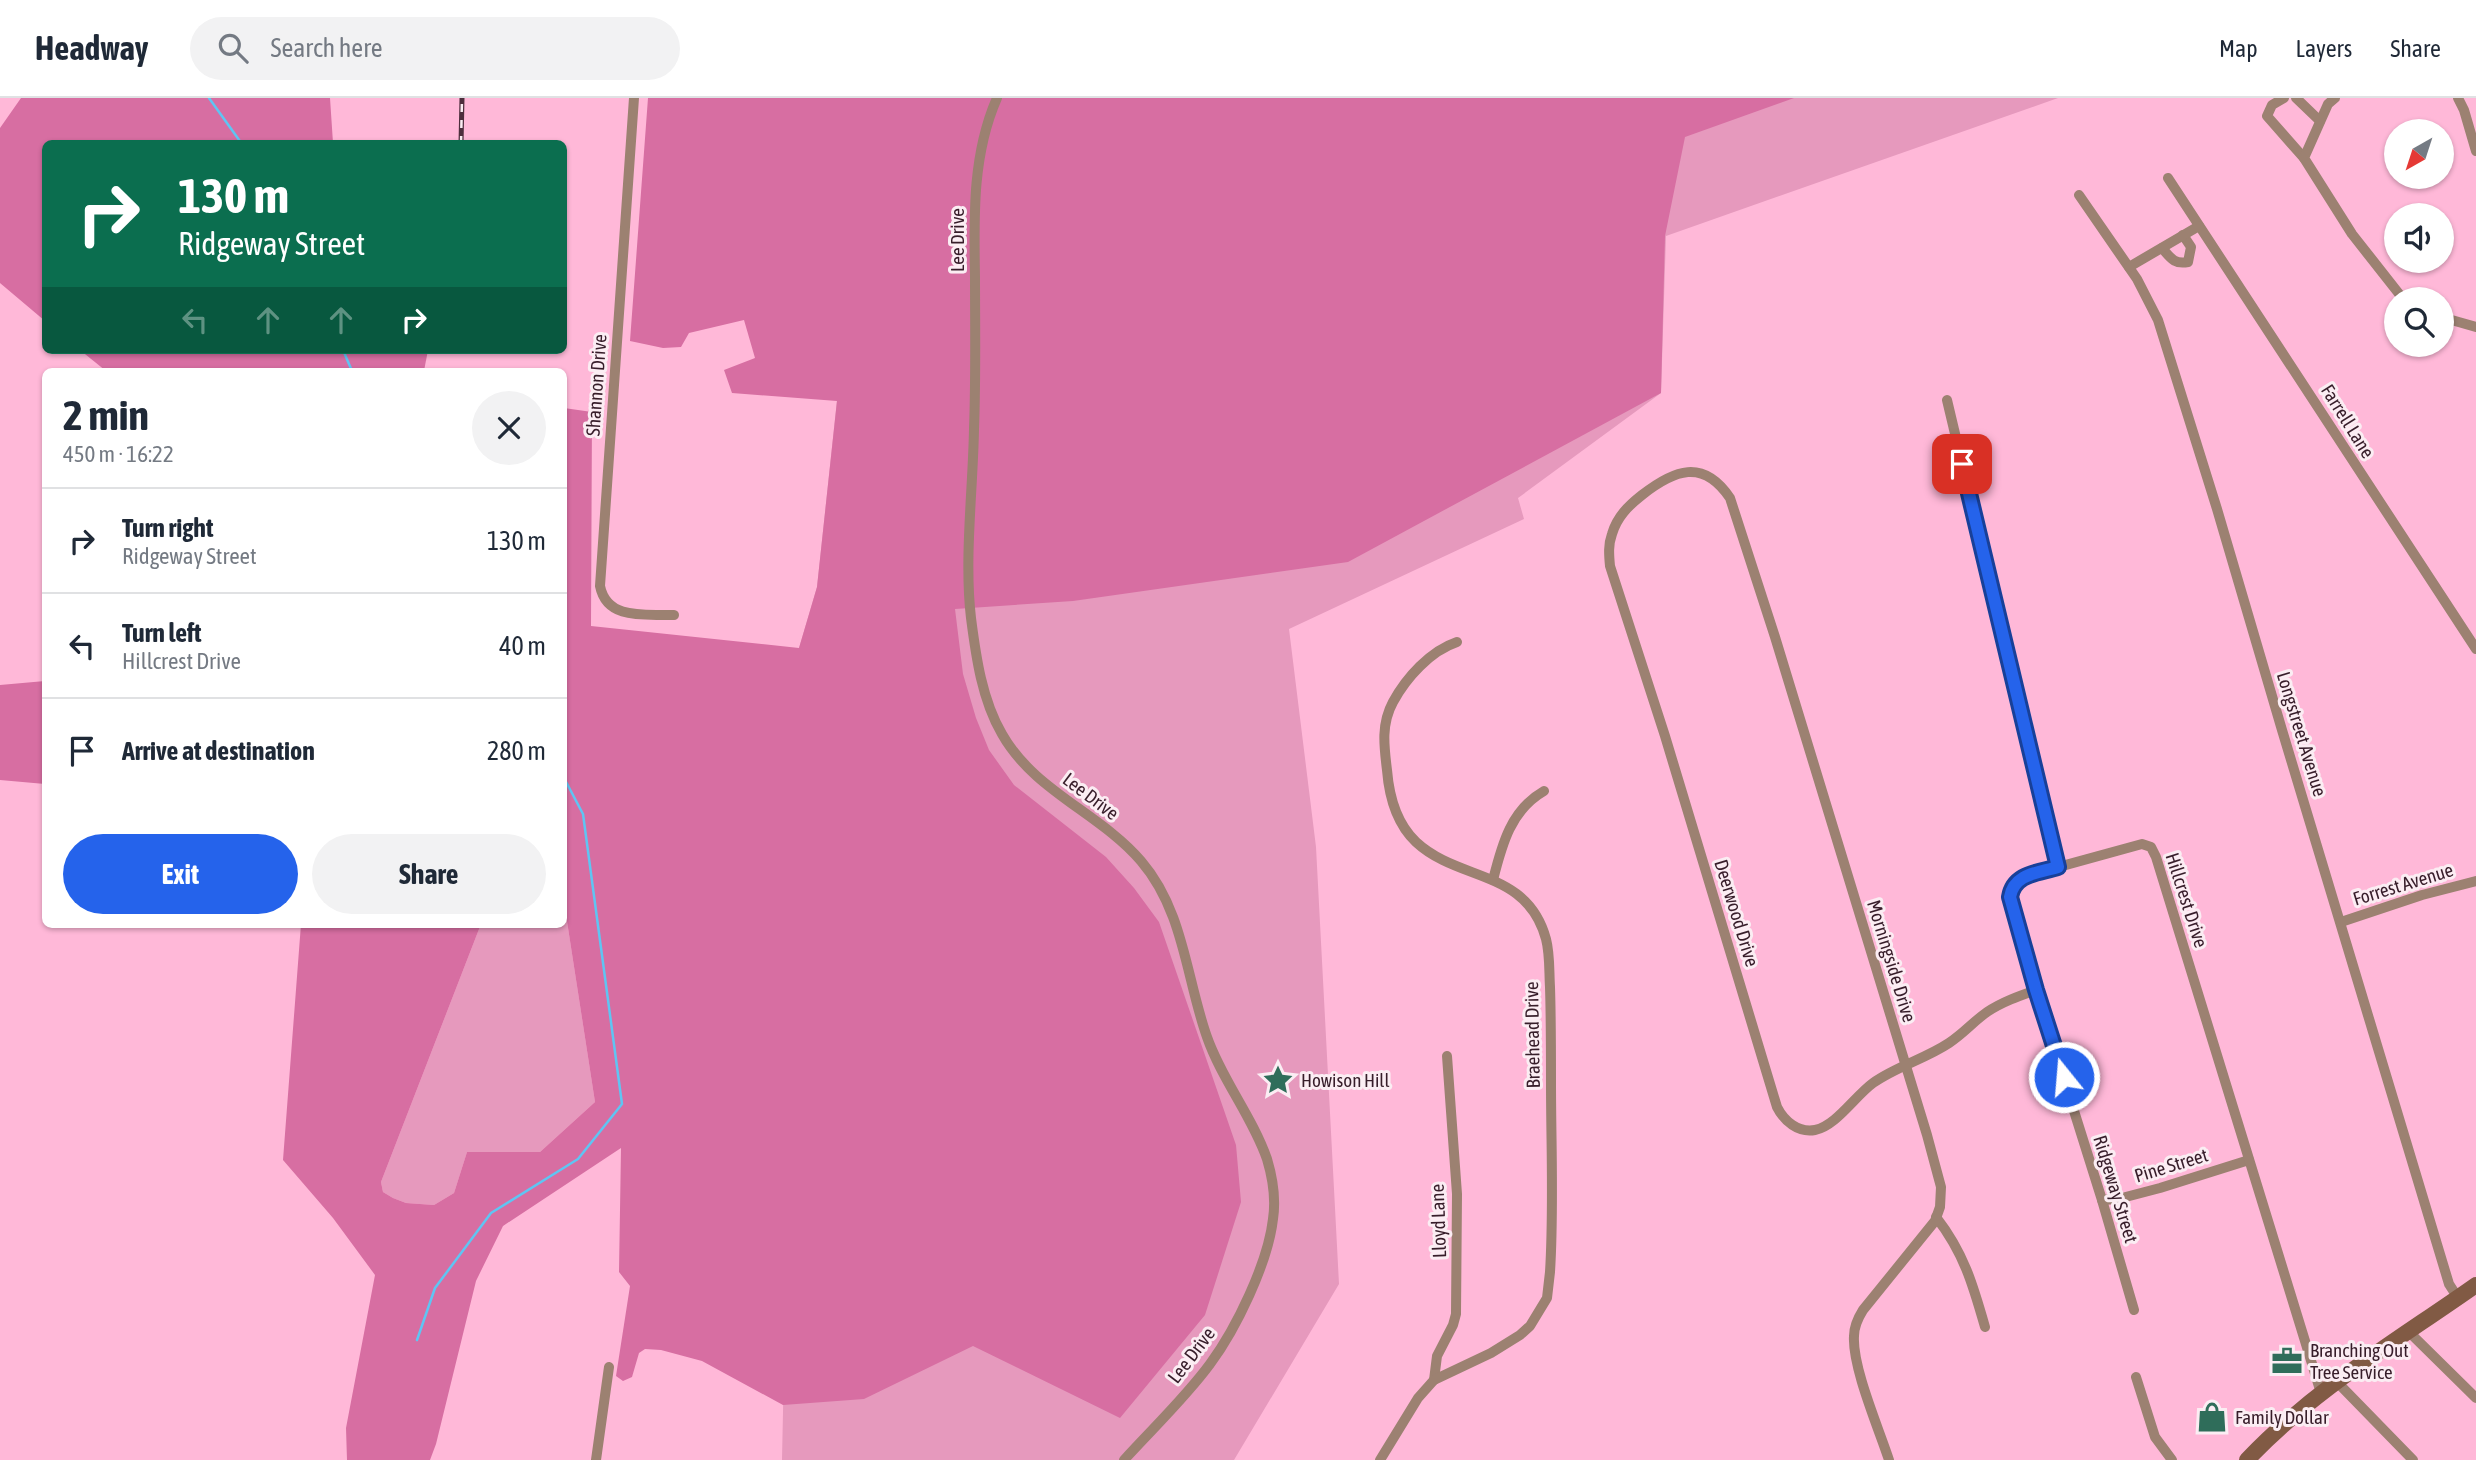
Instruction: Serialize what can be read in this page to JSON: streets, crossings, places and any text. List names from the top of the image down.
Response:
{
  "streets": {
    "street": [
      "Lee Drive",
      "Shannon Drive",
      "Farrell Lane",
      "Longstreet Avenue",
      "Forrest Avenue",
      "Hillcrest Drive",
      "Deerwood Drive",
      "Morningside Drive",
      "Braehead Drive",
      "Pine Street",
      "Ridgeway Street",
      "Lloyd Lane"
    ]
  },
  "crossings": [
    ["Longstreet Avenue", "Forrest Avenue"],
    ["Hillcrest Drive", "Pine Street"],
    ["Hillcrest Drive", "Ridgeway Street"],
    ["Deerwood Drive", "Morningside Drive"],
    ["Deerwood Drive", "Ridgeway Street"],
    ["Braehead Drive", "Lloyd Lane"],
    ["Pine Street", "Ridgeway Street"]
  ],
  "places": {
    "place": ["Howison Hill"],
    "office": ["Branching Out Tree Service"],
    "shop": ["Family Dollar"]
  },
  "north": "bottom left",
  "page": {
    "header": "Headway",
    "search": "Search here",
    "nav": ["Map", "Layers", "Share"],
    "turn": ["130 m", "Ridgeway Street"],
    "heading": ["2 min", "450 m · 16:22"],
    "list": [
      {
        "name": "Turn right",
        "note": "Ridgeway Street",
        "value": "130 m"
      },
      {
        "name": "Turn left",
        "note": "Hillcrest Drive",
        "value": "40 m"
      },
      {
        "name": "Arrive at destination",
        "value": "280 m"
      }
    ],
    "buttons": ["Exit", "Share"]
  }
}
